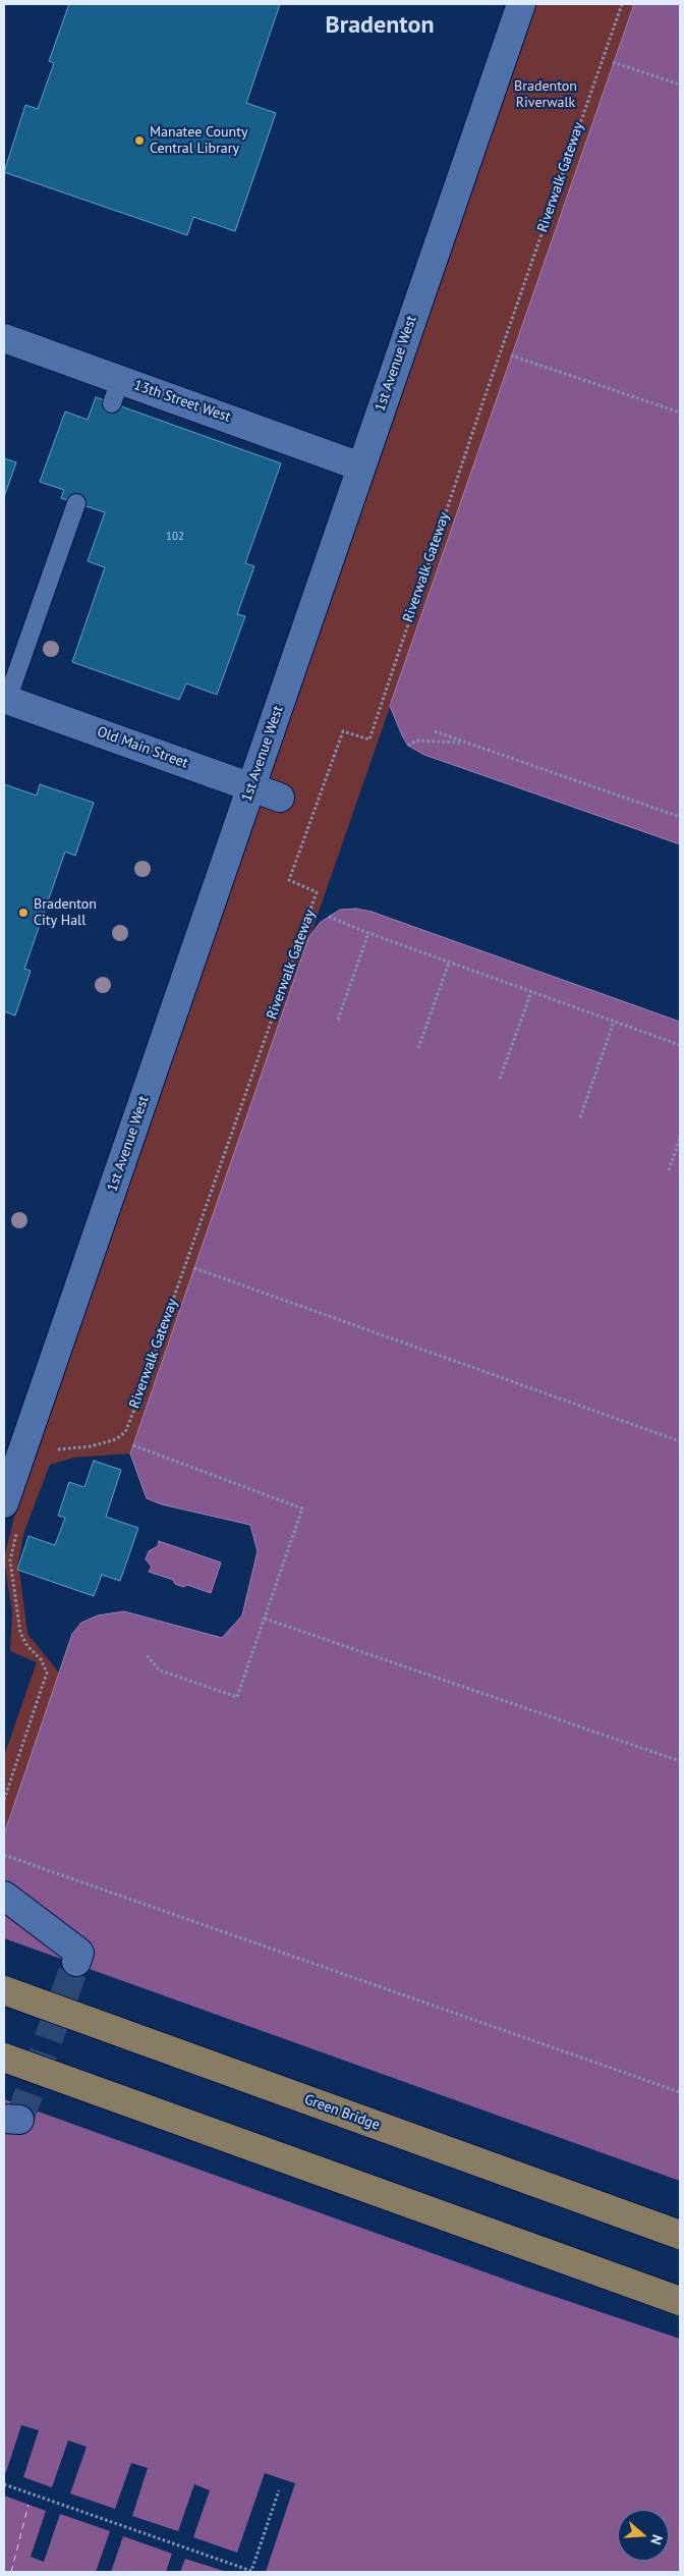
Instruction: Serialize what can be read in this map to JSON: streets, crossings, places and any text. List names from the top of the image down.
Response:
{
  "streets": {
    "main road": ["Green Bridge"],
    "street": ["1st Avenue West", "13th Street West", "Old Main Street"],
    "path": ["Riverwalk Gateway"]
  },
  "crossings": [
    ["1st Avenue West", "13th Street West"],
    ["1st Avenue West", "Old Main Street"]
  ],
  "districts": ["Bradenton"],
  "parks": ["Bradenton Riverwalk"],
  "places": ["Manatee County Central Library", "Bradenton City Hall"],
  "house_numbers": ["102"],
  "north": "right"
}
